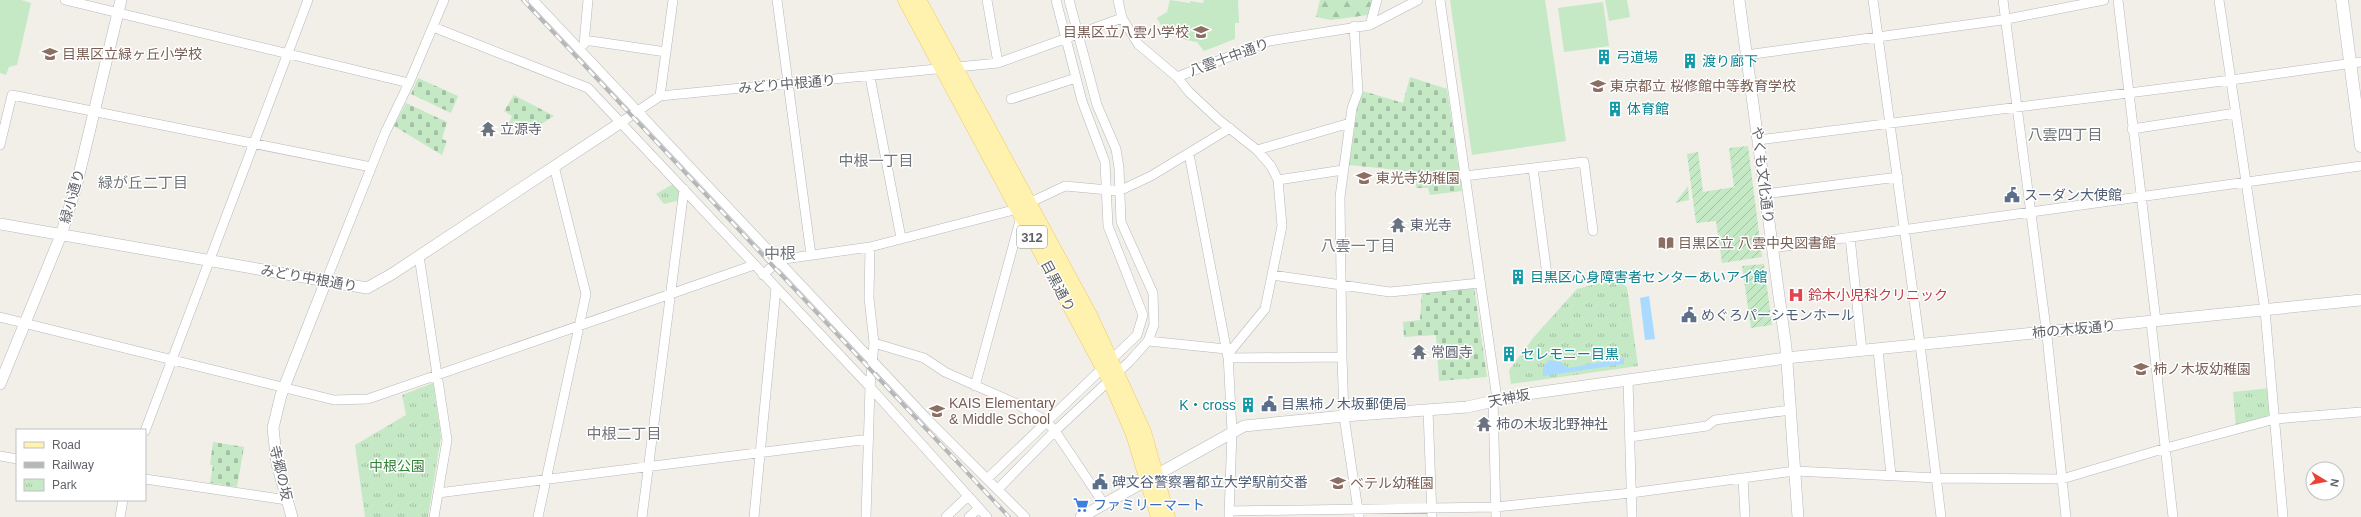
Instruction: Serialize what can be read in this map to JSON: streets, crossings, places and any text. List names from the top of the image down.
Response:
{
  "streets": {
    "main road": ["312", "目黒通り"],
    "street": [
      "八雲十中通り",
      "みどり中根通り",
      "やくも文化通り",
      "緑小通り",
      "柿の木坂通り",
      "天神坂",
      "寺郷の坂"
    ]
  },
  "crossings": [
    ["みどり中根通り", "緑小通り"],
    ["みどり中根通り", "目黒通り"],
    ["やくも文化通り", "柿の木坂通り"],
    ["やくも文化通り", "天神坂"],
    ["柿の木坂通り", "天神坂"]
  ],
  "districts": [
    "八雲四丁目",
    "中根一丁目",
    "緑が丘二丁目",
    "八雲一丁目",
    "中根",
    "中根二丁目"
  ],
  "parks": ["中根公園"],
  "places": {
    "school or university": [
      "目黒区立八雲小学校",
      "目黒区立緑ヶ丘小学校",
      "東京都立 桜修館中等教育学校",
      "東光寺幼稚園",
      "柿ノ木坂幼稚園",
      "KAIS Elementary & Middle School",
      "ベテル幼稚園"
    ],
    "building": [
      "弓道場",
      "渡り廊下",
      "体育館",
      "目黒区心身障害者センターあいアイ館",
      "セレモニー目黒",
      "K・cross"
    ],
    "temple": [
      "立源寺",
      "東光寺",
      "常圓寺",
      "柿の木坂北野神社"
    ],
    "public building": [
      "スーダン大使館",
      "めぐろパーシモンホール",
      "目黒柿ノ木坂郵便局",
      "碑文谷警察署都立大学駅前交番"
    ],
    "library": ["目黒区立 八雲中央図書館"],
    "hospital": ["鈴木小児科クリニック"],
    "supermarket": ["ファミリーマート"]
  },
  "legend": ["Road", "Railway", "Park"],
  "north": "right"
}
